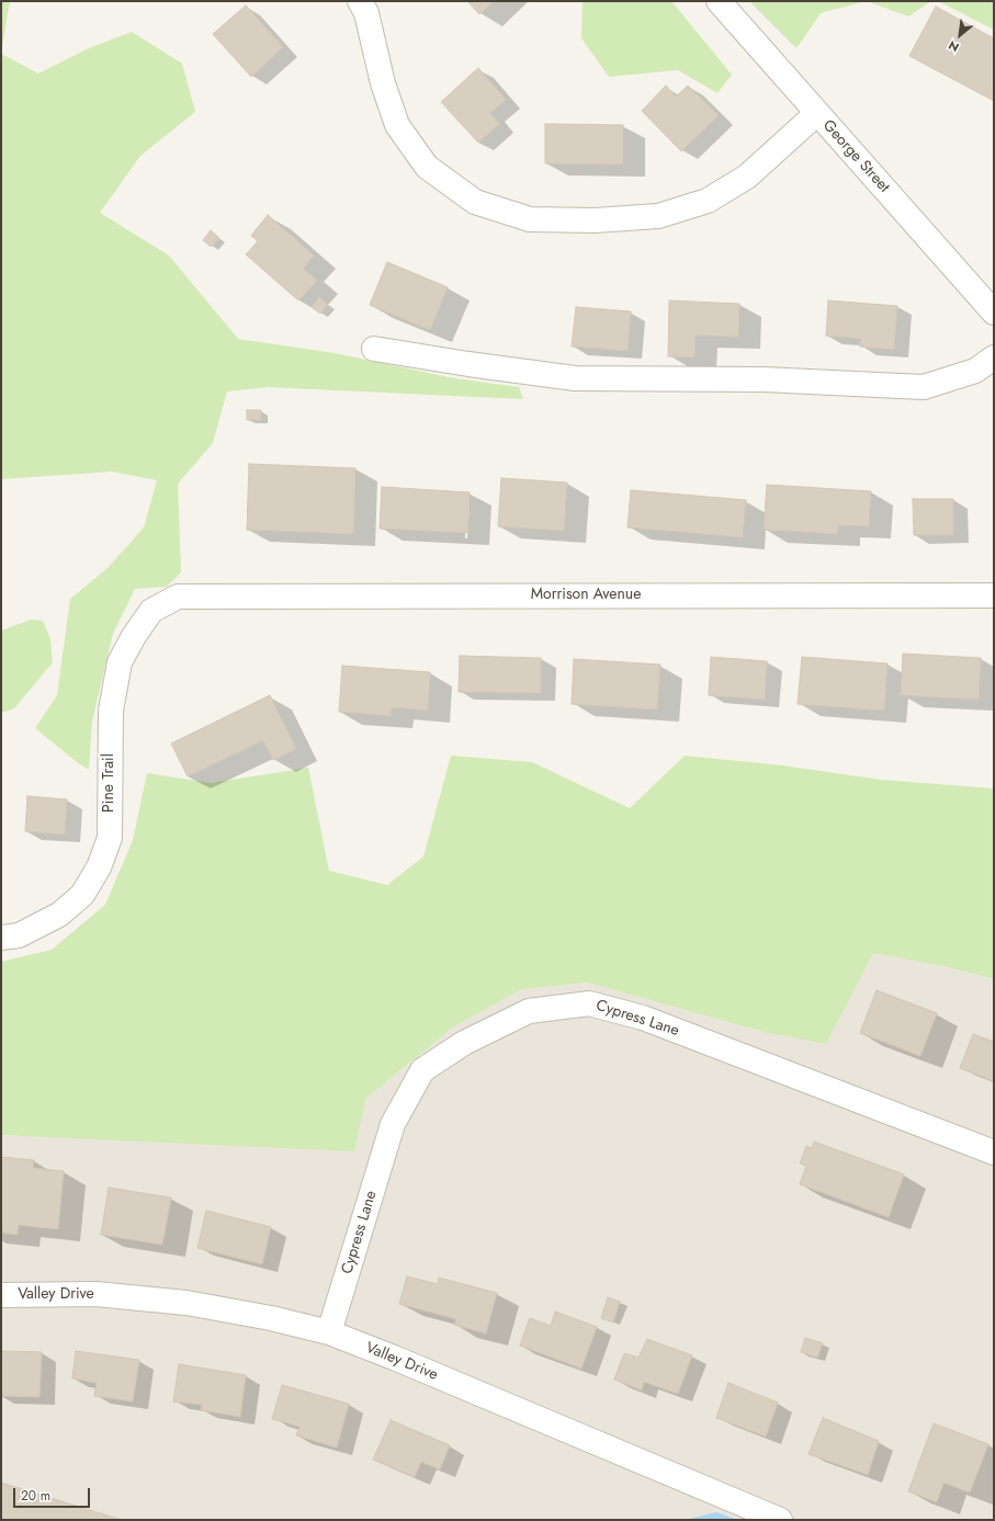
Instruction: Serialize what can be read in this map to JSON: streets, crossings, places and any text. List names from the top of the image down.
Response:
{
  "streets": {
    "street": [
      "George Street",
      "Morrison Avenue",
      "Pine Trail",
      "Cypress Lane",
      "Valley Drive"
    ]
  },
  "crossings": [
    ["Morrison Avenue", "Pine Trail"],
    ["Cypress Lane", "Valley Drive"]
  ],
  "scale_bar": "20 m",
  "north": "bottom left"
}
